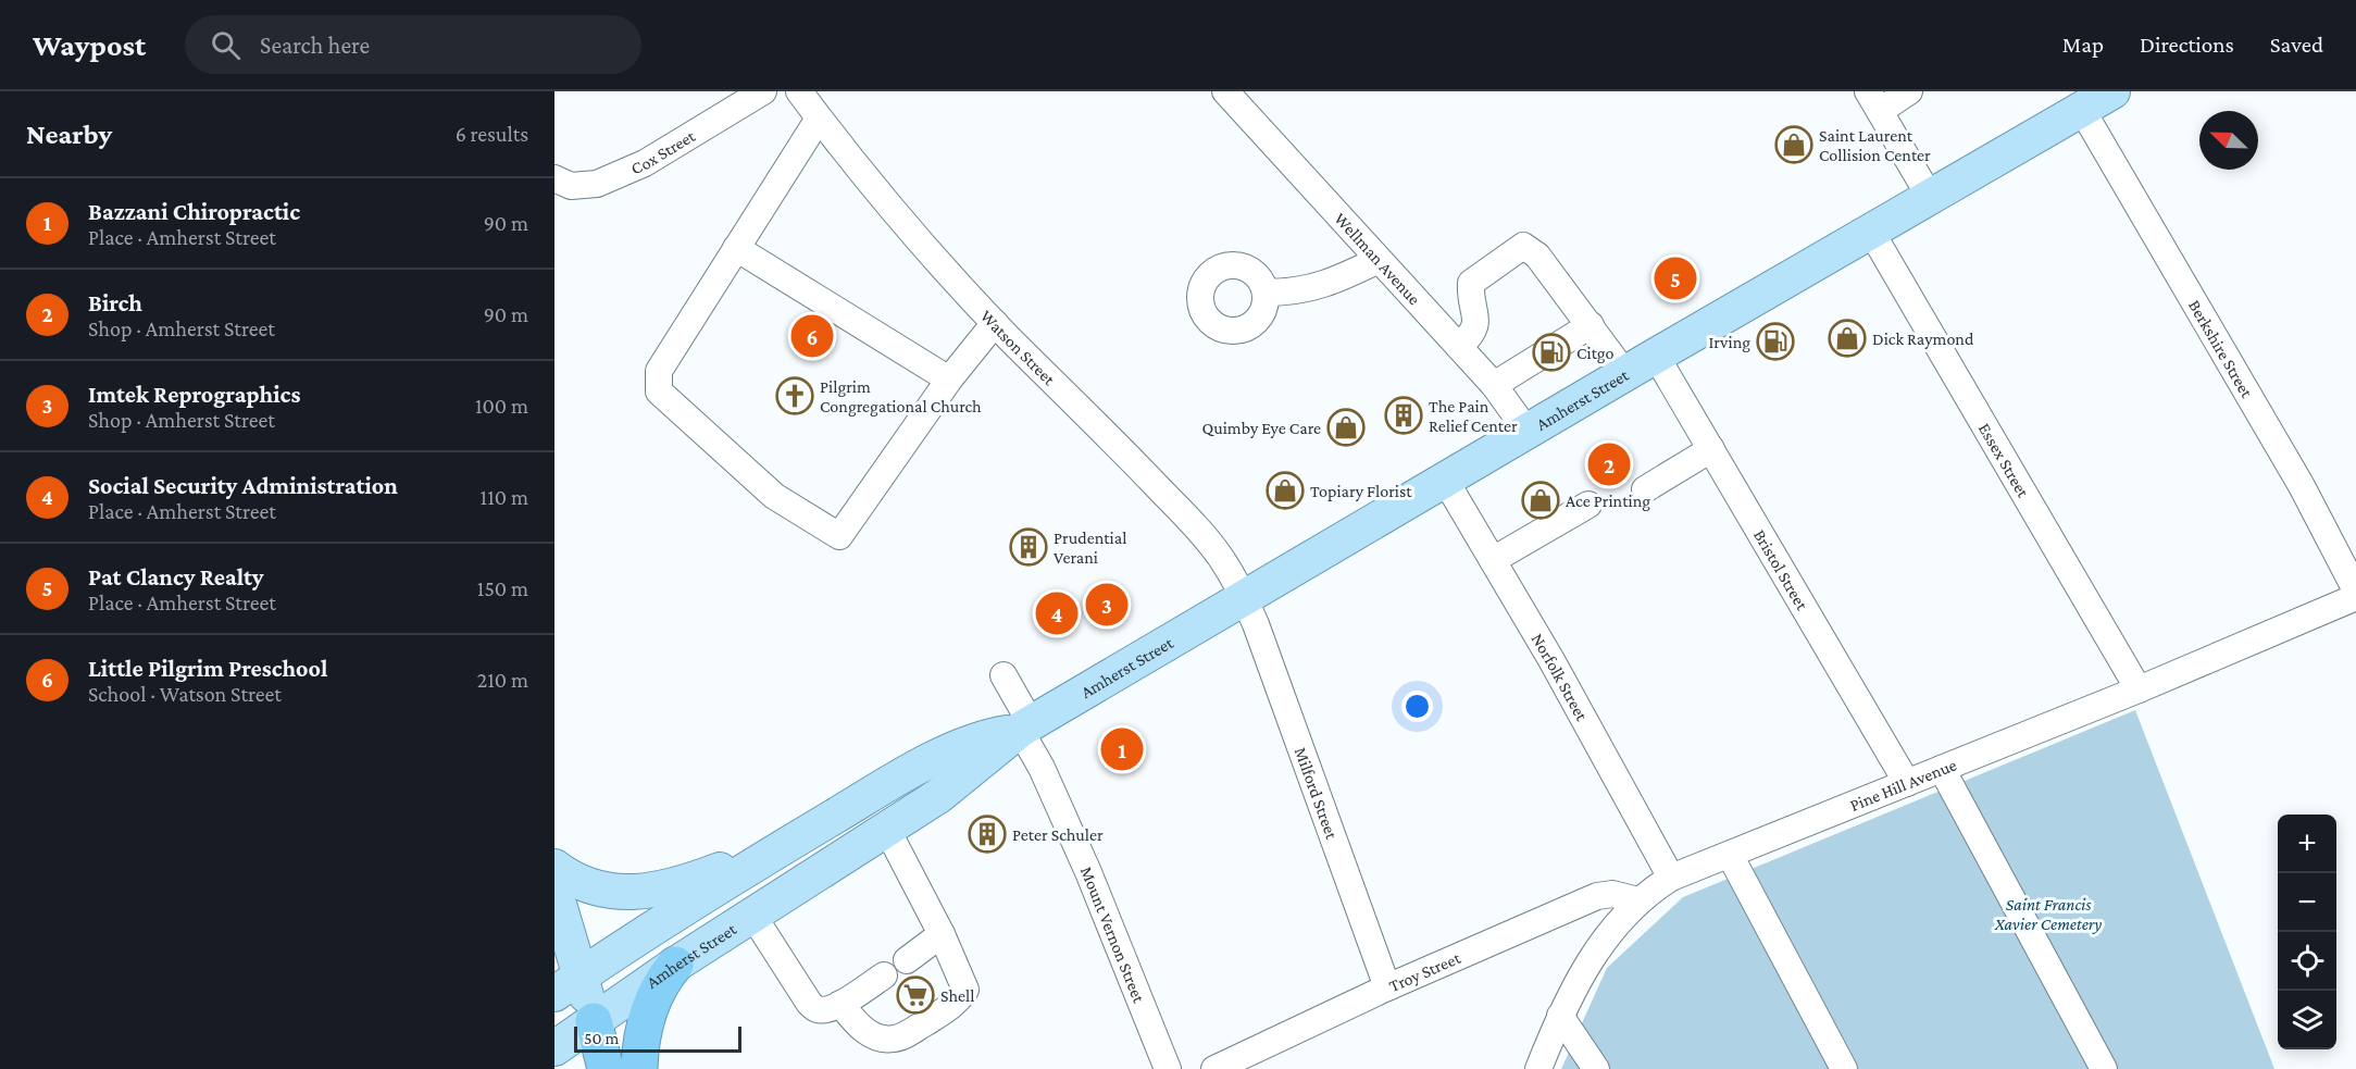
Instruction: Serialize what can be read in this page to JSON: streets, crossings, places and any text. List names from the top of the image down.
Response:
{
  "streets": {
    "main road": ["Amherst Street"],
    "street": [
      "Cox Street",
      "Wellman Avenue",
      "Watson Street",
      "Berkshire Street",
      "Essex Street",
      "Bristol Street",
      "Norfolk Street",
      "Pine Hill Avenue",
      "Milford Street",
      "Mount Vernon Street",
      "Troy Street"
    ]
  },
  "crossings": [
    ["Wellman Avenue", "Amherst Street"],
    ["Watson Street", "Amherst Street"],
    ["Watson Street", "Milford Street"],
    ["Berkshire Street", "Amherst Street"],
    ["Amherst Street", "Essex Street"],
    ["Amherst Street", "Bristol Street"],
    ["Amherst Street", "Norfolk Street"],
    ["Amherst Street", "Milford Street"],
    ["Amherst Street", "Mount Vernon Street"],
    ["Essex Street", "Pine Hill Avenue"],
    ["Bristol Street", "Pine Hill Avenue"],
    ["Norfolk Street", "Pine Hill Avenue"],
    ["Pine Hill Avenue", "Troy Street"],
    ["Milford Street", "Troy Street"]
  ],
  "parks": ["Saint Francis Xavier Cemetery"],
  "places": {
    "shop": [
      "Saint Laurent Collision Center",
      "Dick Raymond",
      "Quimby Eye Care",
      "Topiary Florist",
      "Ace Printing"
    ],
    "fuel station": ["Irving", "Citgo"],
    "church": ["Pilgrim Congregational Church"],
    "building": ["The Pain Relief Center", "Prudential Verani", "Peter Schuler"],
    "supermarket": ["Shell"]
  },
  "scale_bar": "50 m",
  "north": "top left",
  "page": {
    "header": "Waypost",
    "search": "Search here",
    "nav": ["Map", "Directions", "Saved"],
    "heading": ["Nearby", "6 results"],
    "list": [
      {
        "mark": "1",
        "name": "Bazzani Chiropractic",
        "note": "Place · Amherst Street",
        "value": "90 m"
      },
      {
        "mark": "2",
        "name": "Birch",
        "note": "Shop · Amherst Street",
        "value": "90 m"
      },
      {
        "mark": "3",
        "name": "Imtek Reprographics",
        "note": "Shop · Amherst Street",
        "value": "100 m"
      },
      {
        "mark": "4",
        "name": "Social Security Administration",
        "note": "Place · Amherst Street",
        "value": "110 m"
      },
      {
        "mark": "5",
        "name": "Pat Clancy Realty",
        "note": "Place · Amherst Street",
        "value": "150 m"
      },
      {
        "mark": "6",
        "name": "Little Pilgrim Preschool",
        "note": "School · Watson Street",
        "value": "210 m"
      }
    ],
    "pins": [
      "5",
      "6",
      "2",
      "3",
      "4",
      "1"
    ],
    "map_buttons": ["+", "−"],
    "scale": "50 m"
  }
}
